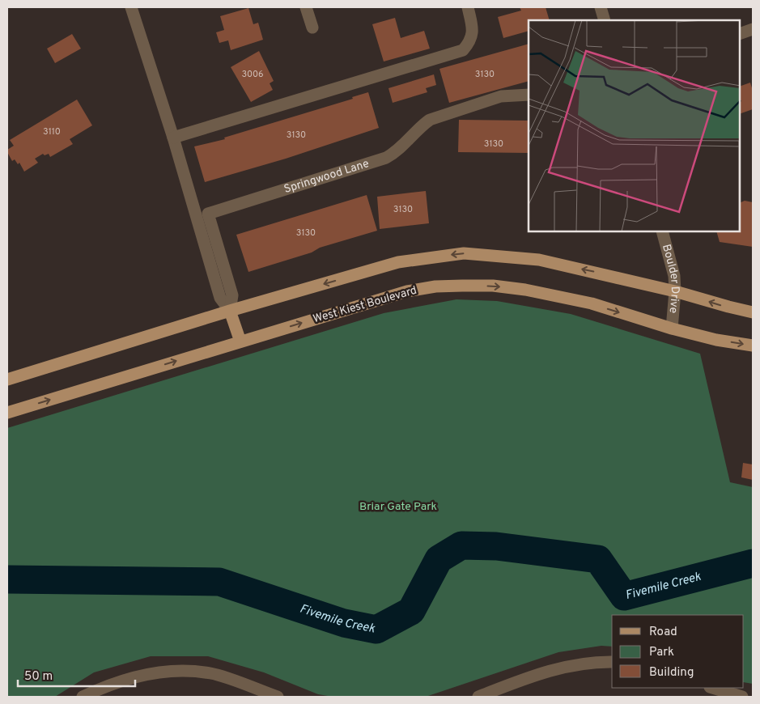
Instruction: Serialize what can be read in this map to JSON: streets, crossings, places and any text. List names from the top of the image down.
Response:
{
  "streets": {
    "main road": ["West Kiest Boulevard"],
    "street": ["Springwood Lane", "Boulder Drive"]
  },
  "crossings": [
    ["Boulder Drive", "West Kiest Boulevard"]
  ],
  "water": ["Fivemile Creek"],
  "parks": ["Briar Gate Park"],
  "house_numbers": [
    "3006",
    "3130",
    "3110",
    "3130",
    "3130",
    "3130",
    "3130"
  ],
  "legend": ["Road", "Park", "Building"],
  "scale_bar": "50 m"
}
